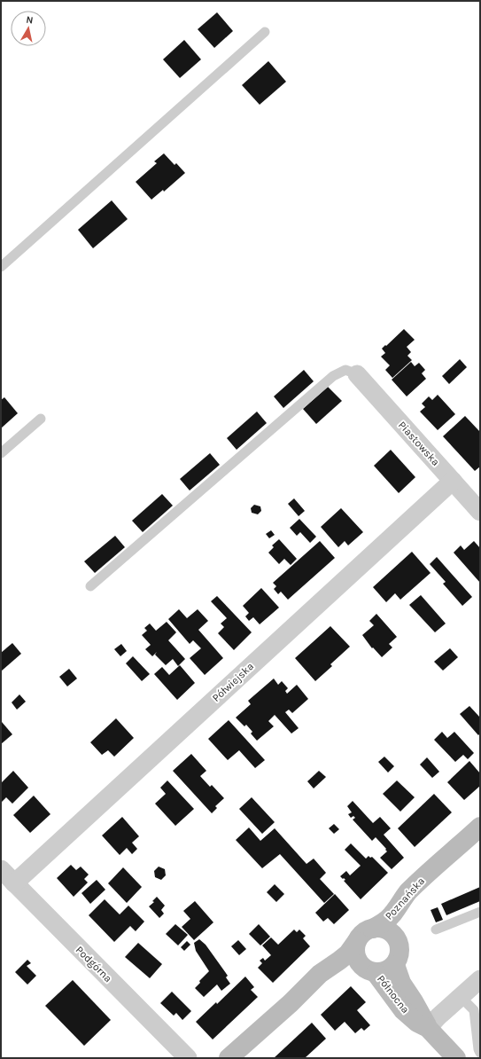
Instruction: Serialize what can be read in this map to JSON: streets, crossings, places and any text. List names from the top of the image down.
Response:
{
  "streets": {
    "street": [
      "Piastowska",
      "Półwiejska",
      "Poznańska",
      "Podgórna",
      "Północna"
    ]
  },
  "crossings": [
    ["Piastowska", "Półwiejska"],
    ["Półwiejska", "Podgórna"],
    ["Poznańska", "Północna"]
  ],
  "north": "top"
}
